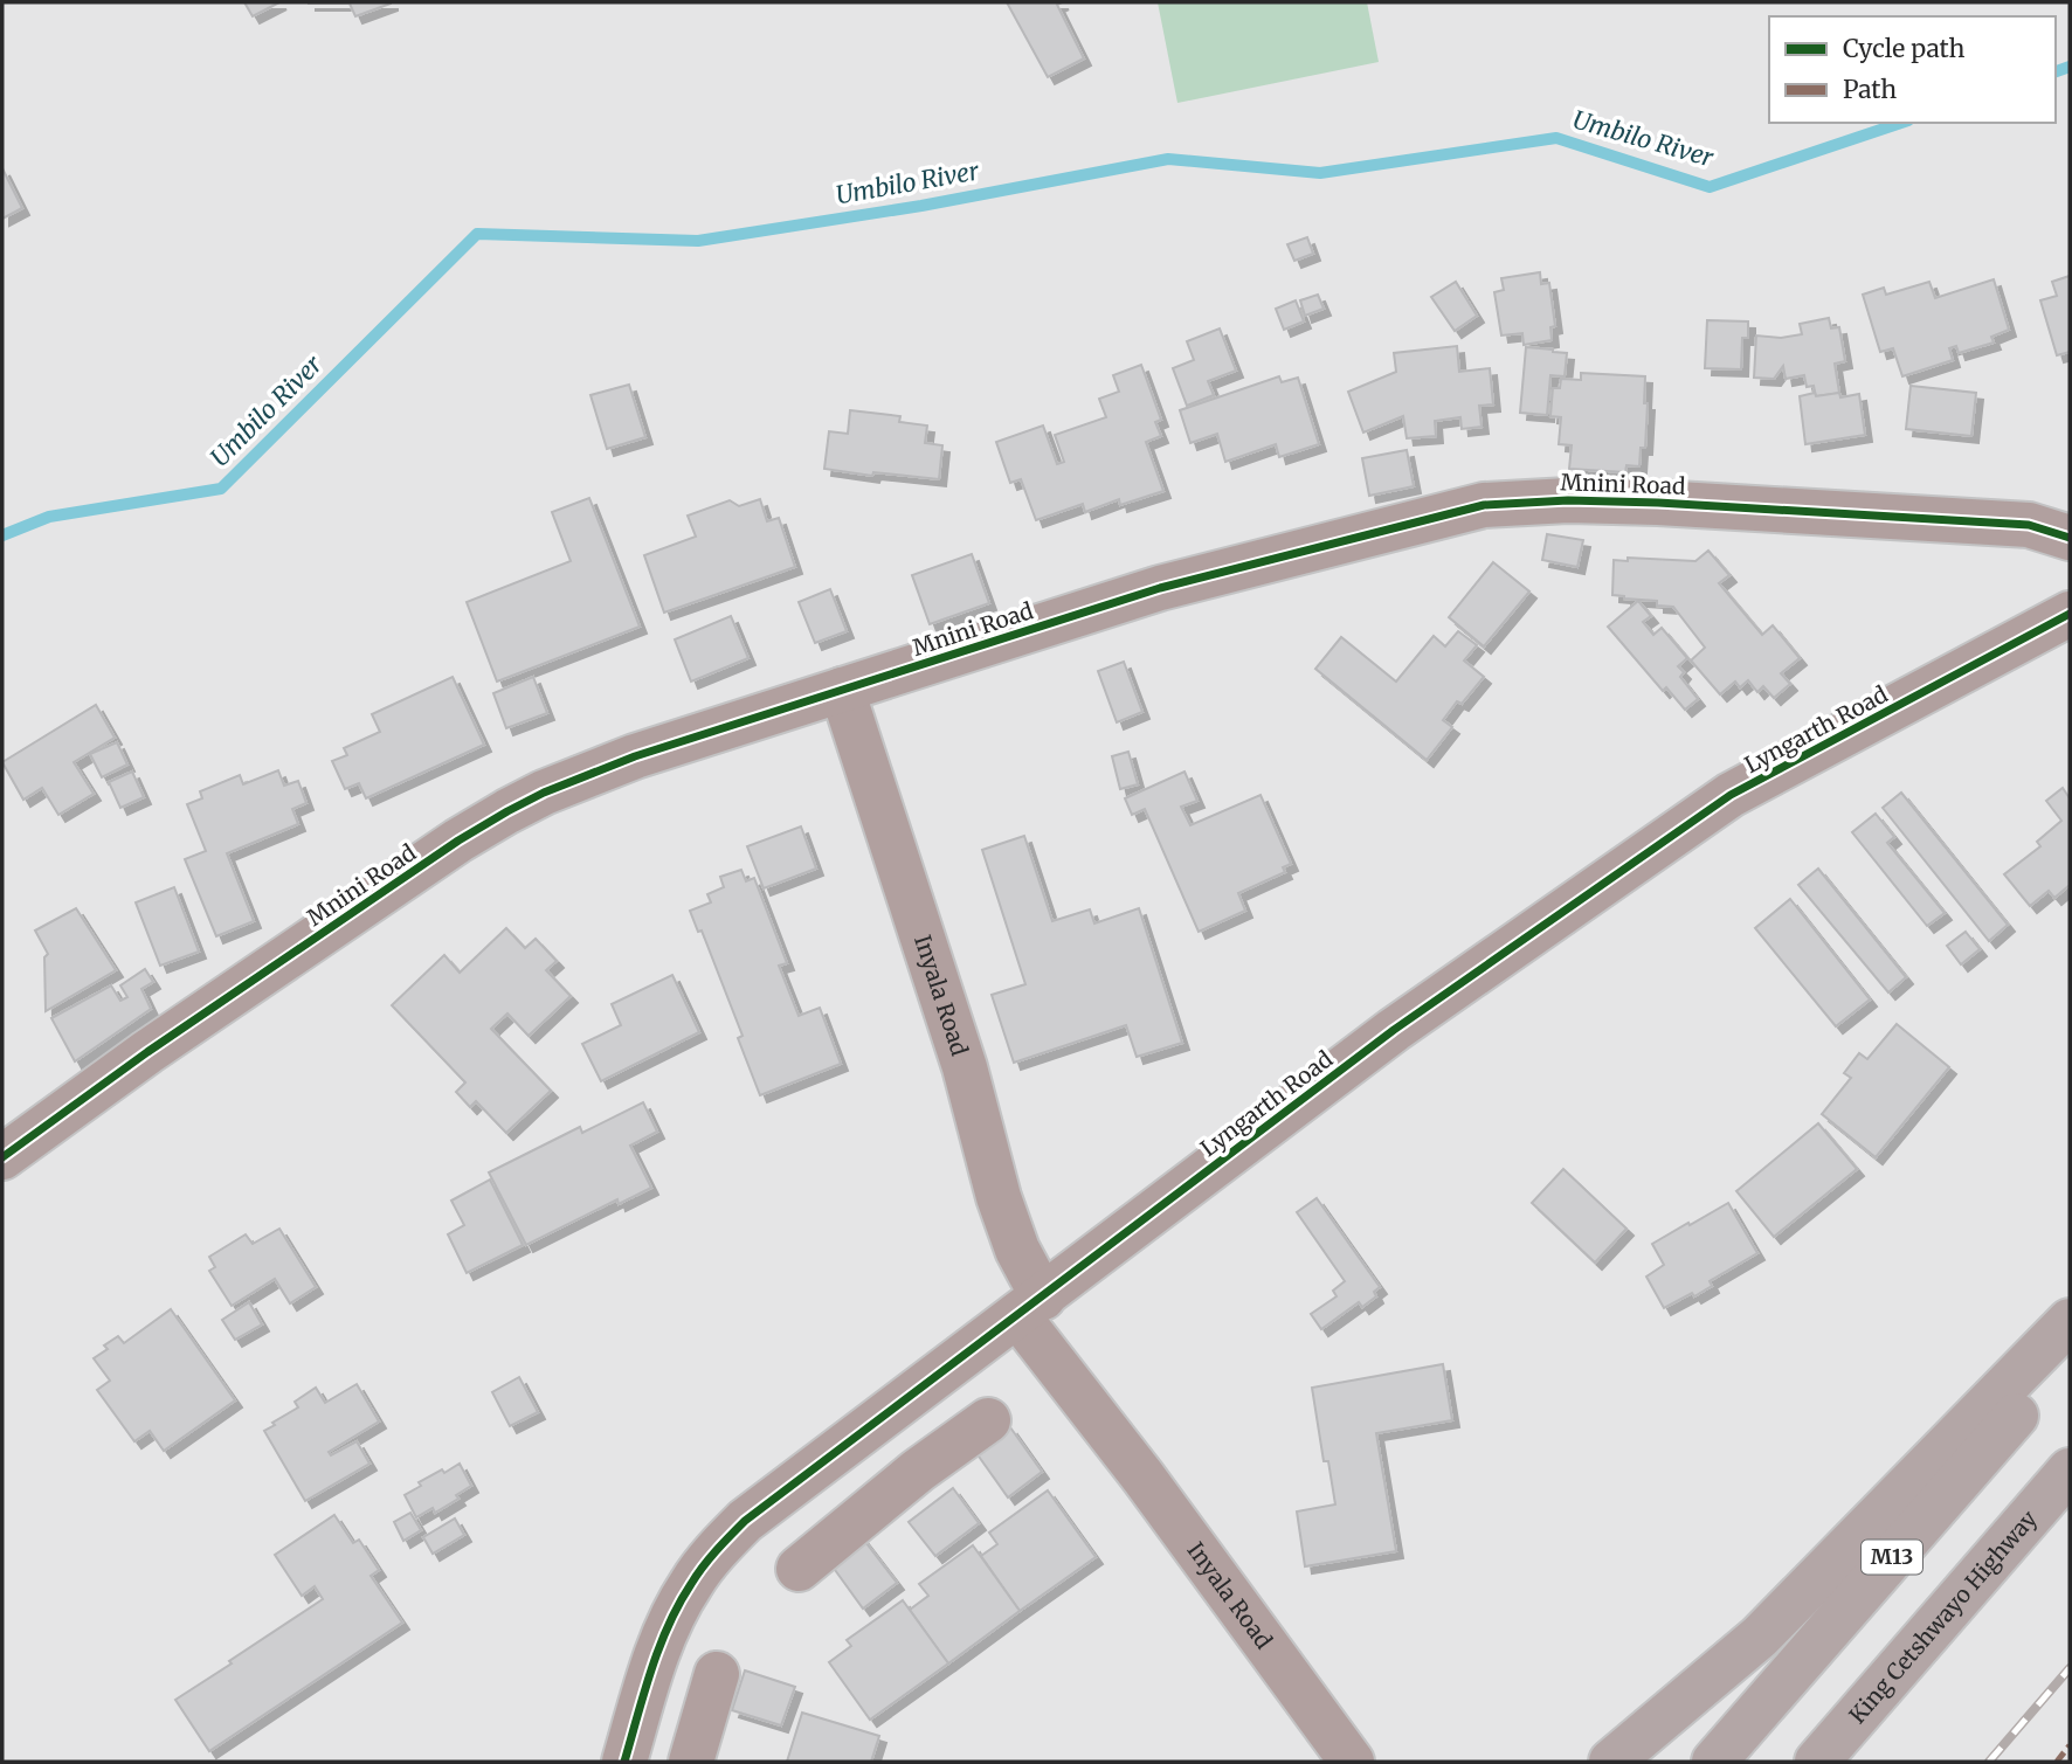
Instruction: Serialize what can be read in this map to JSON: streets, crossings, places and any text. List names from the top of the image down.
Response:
{
  "streets": {
    "highway": ["M13", "King Cetshwayo Highway"],
    "street": ["Mnini Road", "Lyngarth Road", "Inyala Road"]
  },
  "crossings": [
    ["Mnini Road", "Inyala Road"],
    ["Lyngarth Road", "Inyala Road"]
  ],
  "water": ["Umbilo River"],
  "legend": ["Cycle path", "Path"]
}
